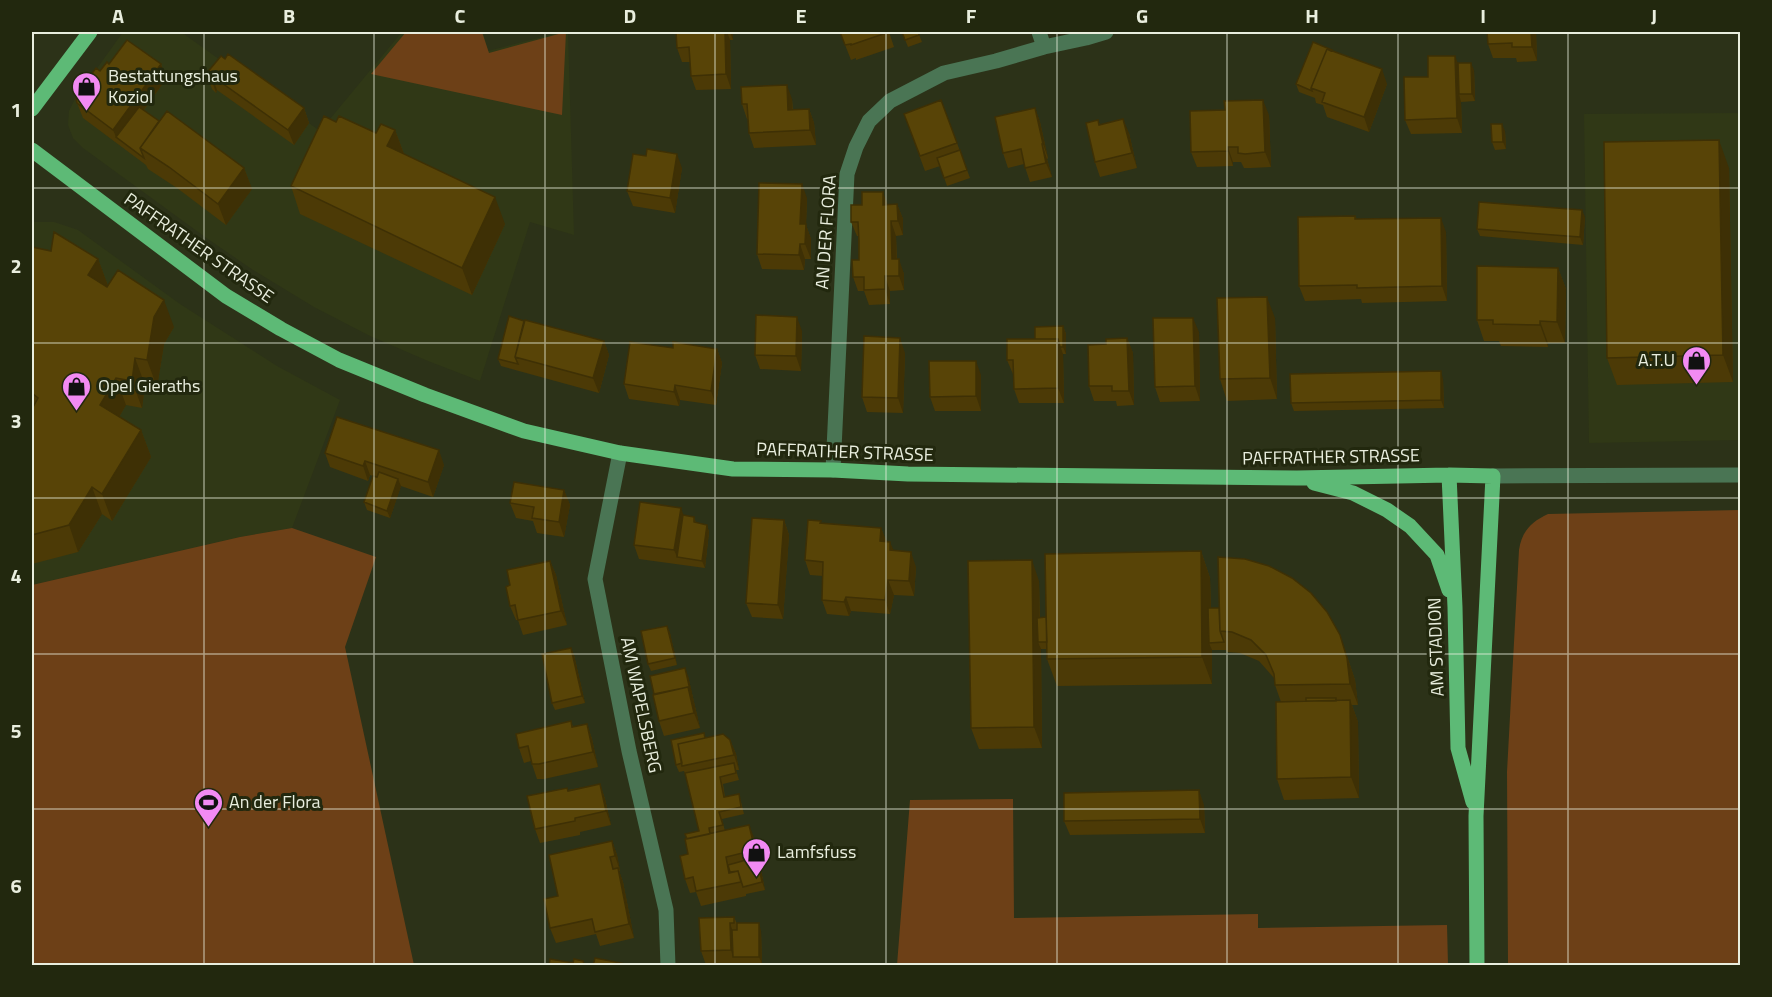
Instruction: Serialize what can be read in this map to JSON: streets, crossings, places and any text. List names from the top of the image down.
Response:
{
  "streets": {
    "main road": ["PAFFRATHER STRASSE", "AM STADION"],
    "street": ["AN DER FLORA", "AM WAPELSBERG"]
  },
  "crossings": [
    ["AN DER FLORA", "PAFFRATHER STRASSE"],
    ["PAFFRATHER STRASSE", "AM STADION"],
    ["PAFFRATHER STRASSE", "AM WAPELSBERG"]
  ],
  "places": {
    "shop": [
      "Bestattungshaus Koziol",
      "A.T.U",
      "Opel Gieraths",
      "Lamfsfuss"
    ],
    "sports": ["An der Flora"]
  },
  "grid": {
    "columns": [
      "A",
      "B",
      "C",
      "D",
      "E",
      "F",
      "G",
      "H",
      "I",
      "J"
    ],
    "rows": [
      "1",
      "2",
      "3",
      "4",
      "5",
      "6"
    ]
  }
}
